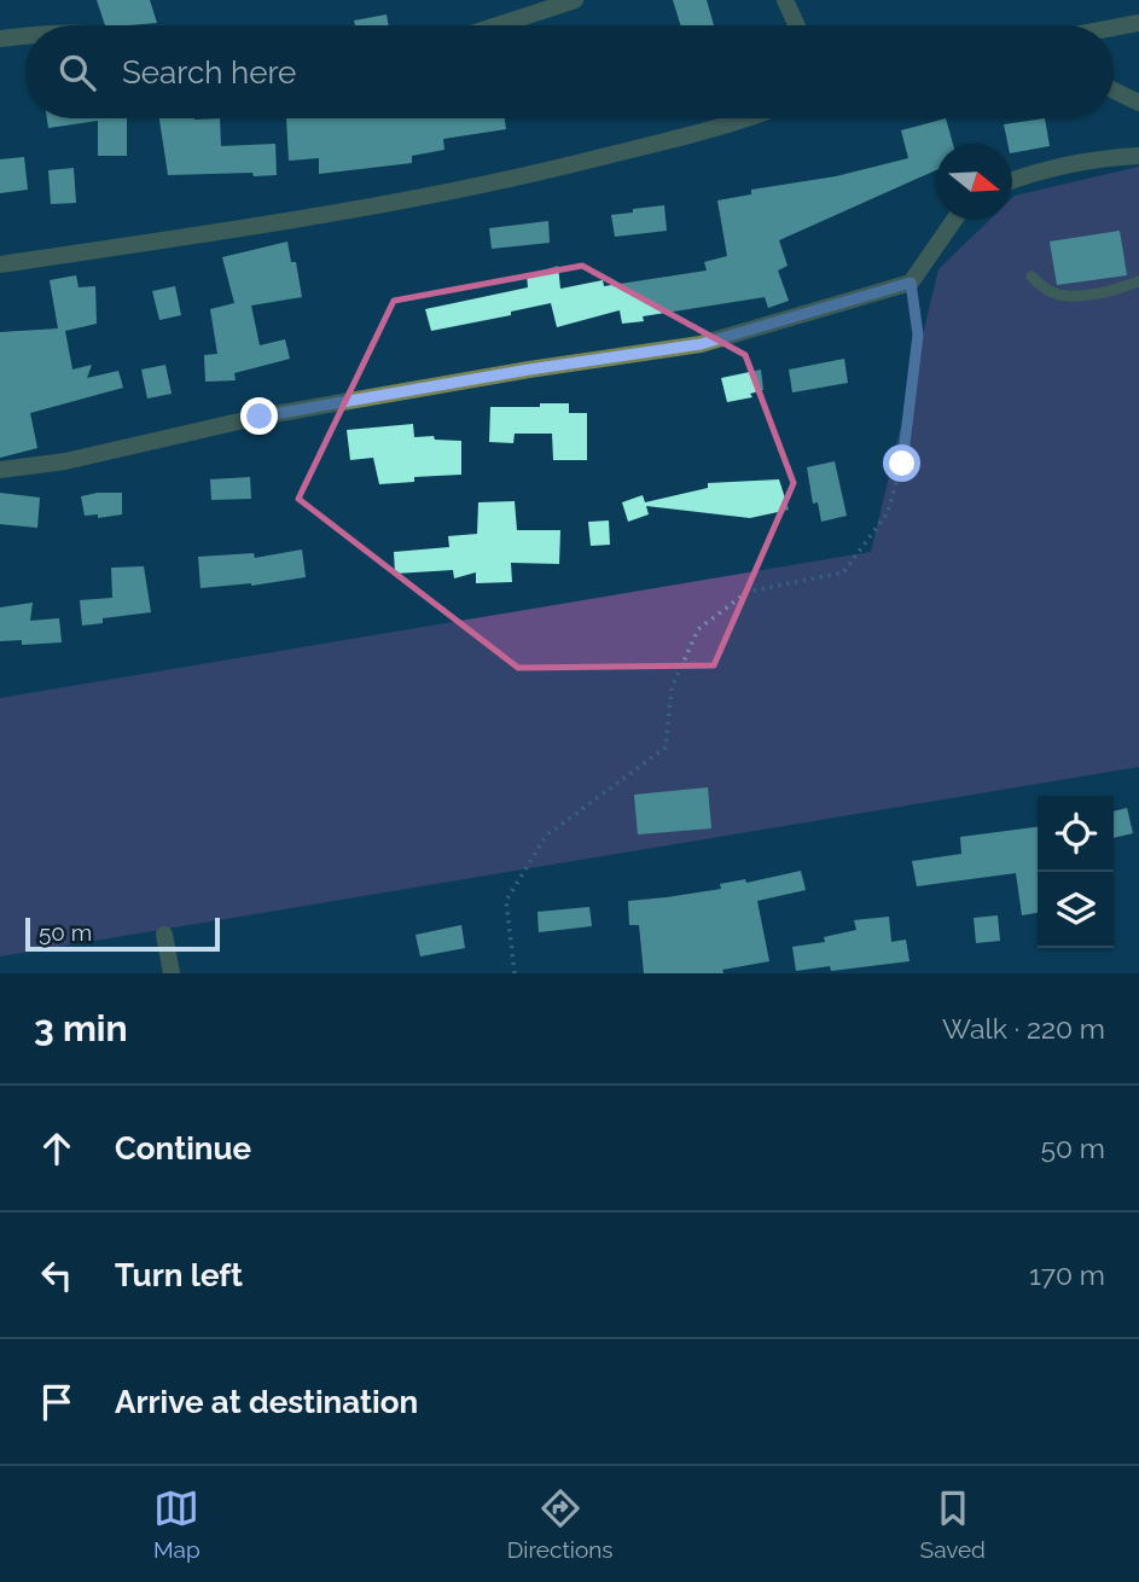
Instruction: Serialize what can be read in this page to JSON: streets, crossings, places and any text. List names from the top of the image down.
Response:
{
  "scale_bar": "50 m",
  "north": "right",
  "page": {
    "search": "Search here",
    "scale": "50 m",
    "heading": ["3 min", "Walk · 220 m"],
    "list": [
      ["Continue", "50 m"],
      ["Turn left", "170 m"],
      "Arrive at destination"
    ],
    "nav": ["Map", "Directions", "Saved"]
  }
}
